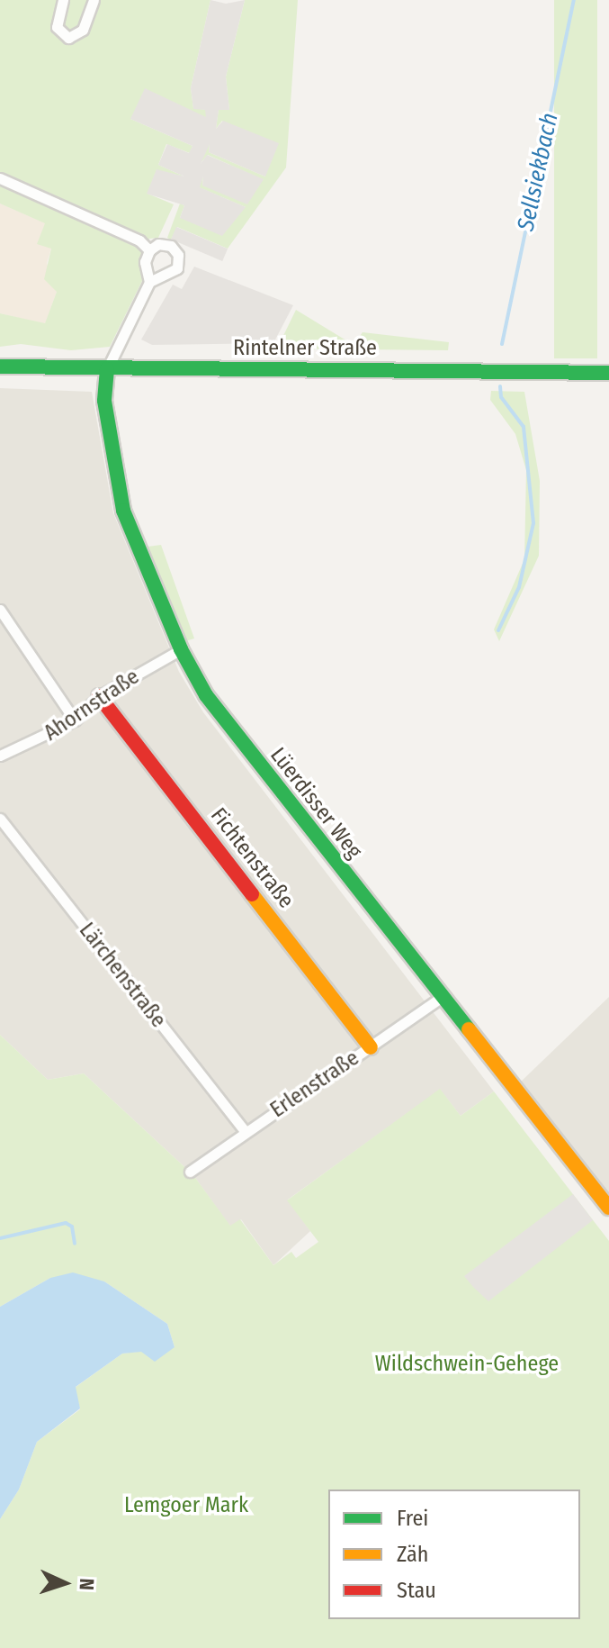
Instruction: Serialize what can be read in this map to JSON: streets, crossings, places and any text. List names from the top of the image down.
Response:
{
  "streets": {
    "main road": ["Rintelner Straße", "Lüerdisser Weg", "Fichtenstraße"],
    "street": ["Ahornstraße", "Lärchenstraße", "Erlenstraße"]
  },
  "crossings": [
    ["Rintelner Straße", "Lüerdisser Weg"],
    ["Ahornstraße", "Lüerdisser Weg"],
    ["Ahornstraße", "Fichtenstraße"],
    ["Lüerdisser Weg", "Erlenstraße"],
    ["Fichtenstraße", "Erlenstraße"],
    ["Lärchenstraße", "Erlenstraße"]
  ],
  "water": ["Sellsiekbach"],
  "parks": ["Wildschwein-Gehege", "Lemgoer Mark"],
  "legend": ["Frei", "Zäh", "Stau"],
  "north": "right"
}
